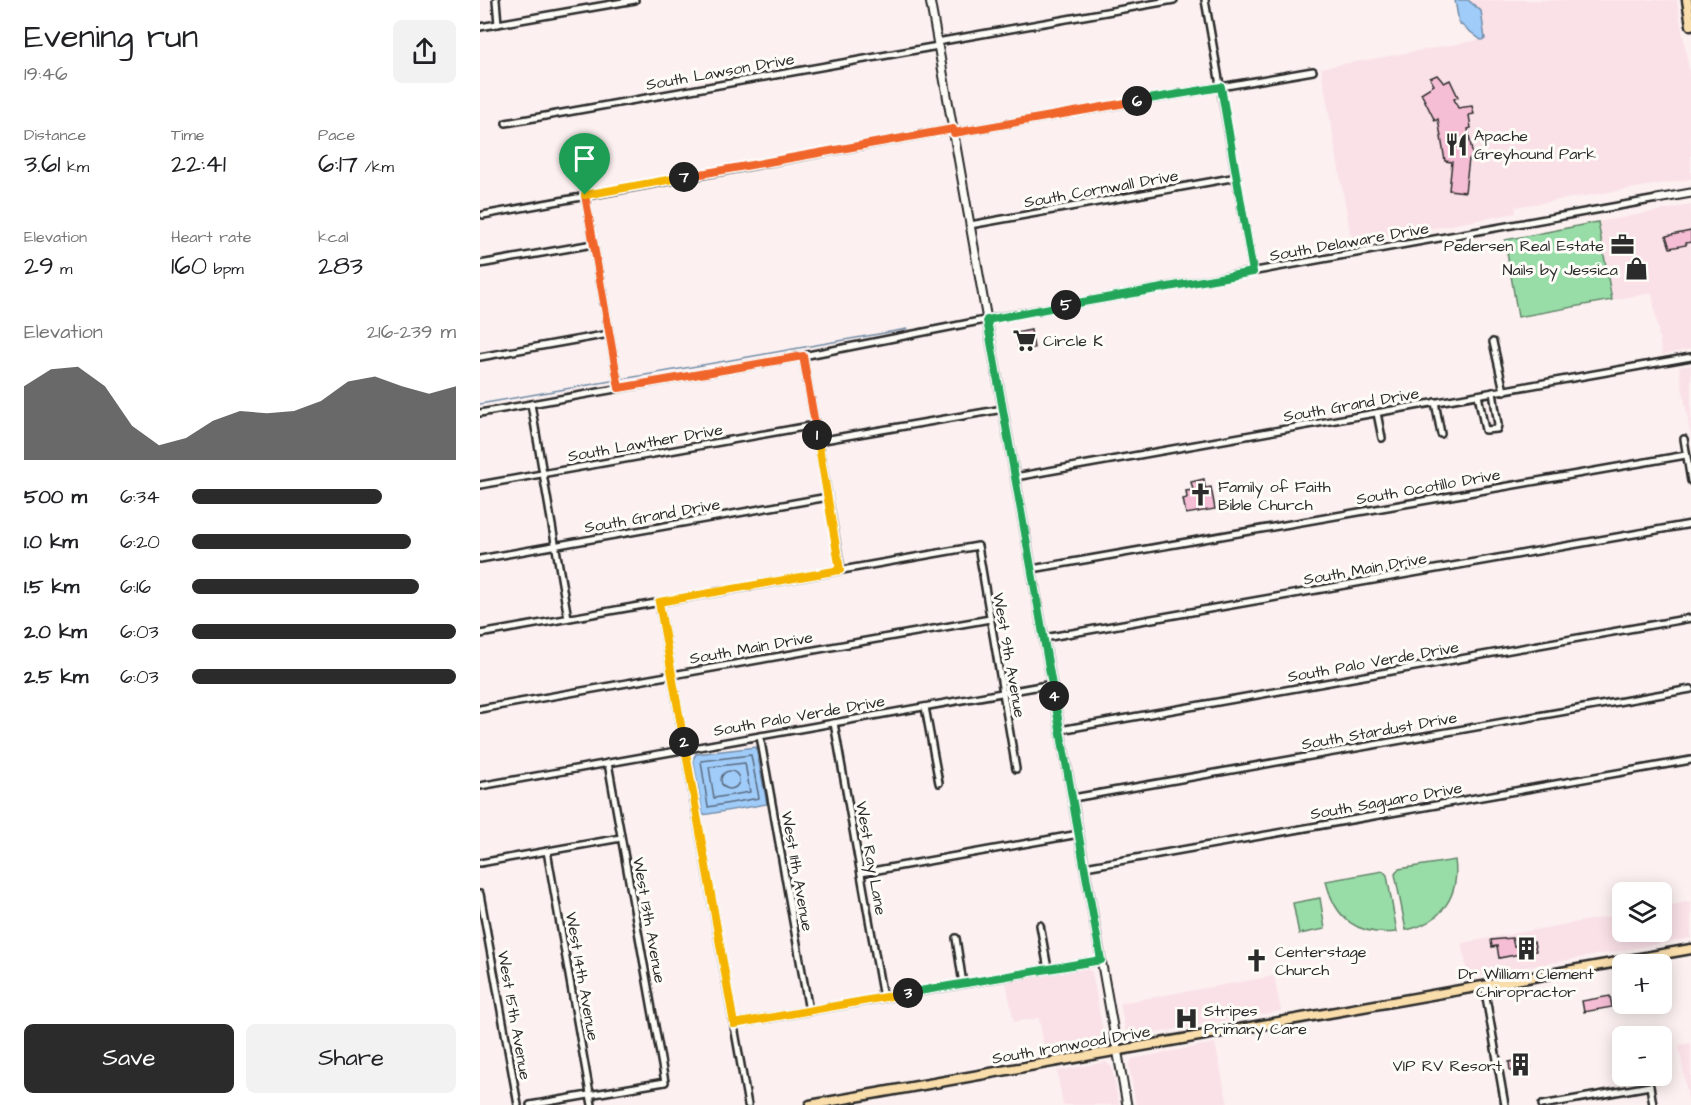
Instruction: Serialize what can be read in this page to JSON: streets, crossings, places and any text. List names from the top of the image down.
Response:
{
  "streets": {
    "main road": ["South Delaware Drive", "South Ironwood Drive"],
    "street": [
      "South Lawson Drive",
      "South Cornwall Drive",
      "South Grand Drive",
      "South Lawther Drive",
      "South Ocotillo Drive",
      "South Main Drive",
      "West 9th Avenue",
      "South Palo Verde Drive",
      "South Stardust Drive",
      "South Saguaro Drive",
      "West Ray Lane",
      "West 11th Avenue",
      "West 13th Avenue",
      "West 14th Avenue",
      "West 15th Avenue"
    ]
  },
  "crossings": [
    ["South Main Drive", "West 9th Avenue"],
    ["West 9th Avenue", "South Palo Verde Drive"],
    ["South Palo Verde Drive", "West Ray Lane"],
    ["South Palo Verde Drive", "West 11th Avenue"],
    ["South Palo Verde Drive", "West 13th Avenue"],
    ["West 13th Avenue", "West 14th Avenue"]
  ],
  "places": {
    "restaurant": ["Apache Greyhound Park"],
    "office": ["Pedersen Real Estate"],
    "shop": ["Nails by Jessica"],
    "supermarket": ["Circle K"],
    "church": ["Family of Faith Bible Church", "Centerstage Church"],
    "building": ["Dr William Clement Chiropractor", "VIP RV Resort"],
    "hospital": ["Stripes Primary Care"]
  },
  "page": {
    "heading": ["Evening run", "19:46"],
    "pins": [
      "6",
      "7",
      "5",
      "1",
      "4",
      "2",
      "3"
    ],
    "stats": [
      ["Distance", "3.61 km"],
      ["Time", "22:41"],
      ["Pace", "6:17 /km"],
      ["Elevation", "29 m"],
      ["Heart rate", "160 bpm"],
      ["kcal", "283"]
    ],
    "chart": ["Elevation", "216–239 m"],
    "list": [
      {
        "name": "500 m",
        "note": "6:34"
      },
      {
        "name": "1.0 km",
        "note": "6:20"
      },
      {
        "name": "1.5 km",
        "note": "6:16"
      },
      {
        "name": "2.0 km",
        "note": "6:03"
      },
      {
        "name": "2.5 km",
        "note": "6:03"
      }
    ],
    "map_buttons": ["+", "−"],
    "buttons": ["Save", "Share"]
  }
}
